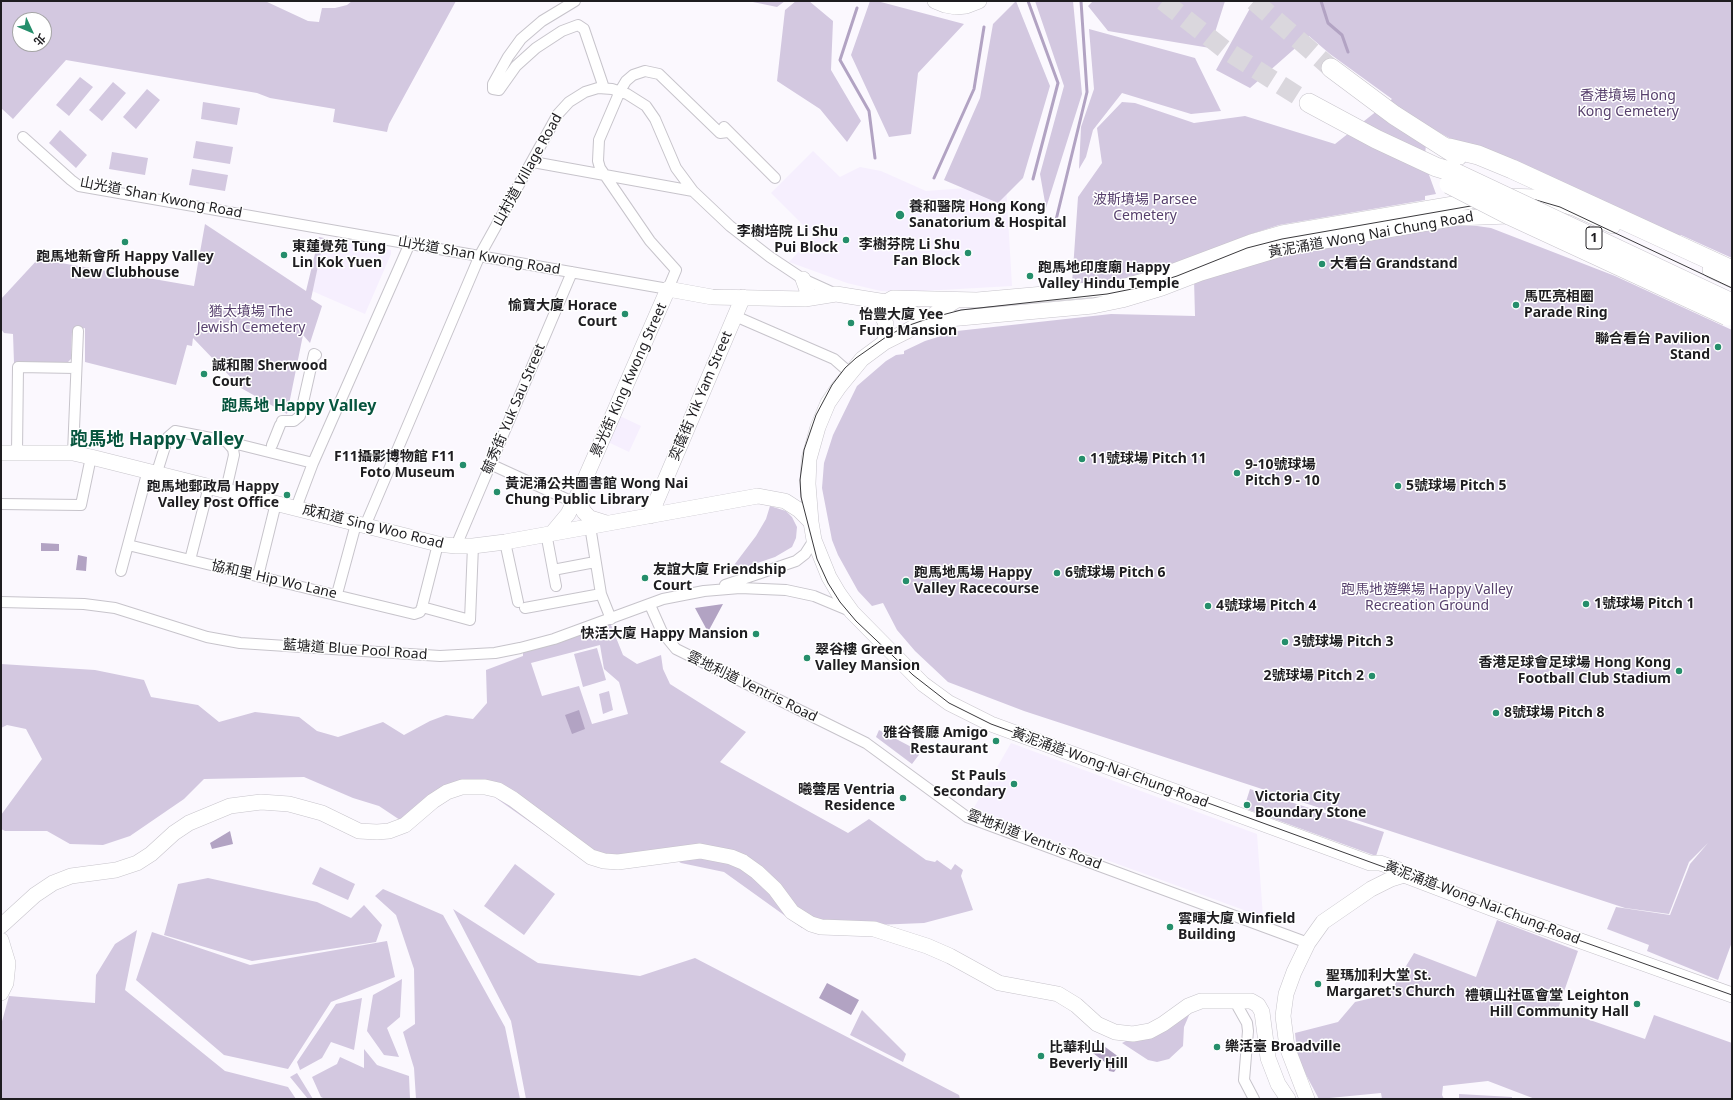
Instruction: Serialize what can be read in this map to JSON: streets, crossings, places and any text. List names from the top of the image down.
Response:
{
  "streets": {
    "highway": ["1"],
    "street": [
      "山村道 Village Road",
      "山光道 Shan Kwong Road",
      "黃泥涌道 Wong Nai Chung Road",
      "景光街 King Kwong Street",
      "奕蔭街 Yik Yam Street",
      "毓秀街 Yuk Sau Street",
      "成和道 Sing Woo Road",
      "協和里 Hip Wo Lane",
      "藍塘道 Blue Pool Road",
      "雲地利道 Ventris Road"
    ]
  },
  "crossings": [
    ["山村道 Village Road", "山光道 Shan Kwong Road"],
    ["山村道 Village Road", "成和道 Sing Woo Road"],
    ["山村道 Village Road", "協和里 Hip Wo Lane"],
    ["山光道 Shan Kwong Road", "黃泥涌道 Wong Nai Chung Road"],
    ["山光道 Shan Kwong Road", "景光街 King Kwong Street"],
    ["山光道 Shan Kwong Road", "奕蔭街 Yik Yam Street"],
    ["山光道 Shan Kwong Road", "毓秀街 Yuk Sau Street"],
    ["黃泥涌道 Wong Nai Chung Road", "成和道 Sing Woo Road"],
    ["黃泥涌道 Wong Nai Chung Road", "藍塘道 Blue Pool Road"],
    ["景光街 King Kwong Street", "成和道 Sing Woo Road"],
    ["奕蔭街 Yik Yam Street", "成和道 Sing Woo Road"],
    ["毓秀街 Yuk Sau Street", "成和道 Sing Woo Road"],
    ["成和道 Sing Woo Road", "協和里 Hip Wo Lane"],
    ["藍塘道 Blue Pool Road", "雲地利道 Ventris Road"]
  ],
  "districts": ["跑馬地 Happy Valley", "跑馬地 Happy Valley"],
  "parks": [
    "香港墳場 Hong Kong Cemetery",
    "波斯墳場 Parsee Cemetery",
    "猶太墳場 The Jewish Cemetery",
    "跑馬地遊樂場 Happy Valley Recreation Ground"
  ],
  "places": [
    "養和醫院 Hong Kong Sanatorium & Hospital",
    "李樹培院 Li Shu Pui Block",
    "跑馬地新會所 Happy Valley New Clubhouse",
    "李樹芬院 Li Shu Fan Block",
    "東蓮覺苑 Tung Lin Kok Yuen",
    "大看台 Grandstand",
    "跑馬地印度廟 Happy Valley Hindu Temple",
    "馬匹亮相圈 Parade Ring",
    "愉寶大廈 Horace Court",
    "怡豐大廈 Yee Fung Mansion",
    "聯合看台 Pavilion Stand",
    "誠和閣 Sherwood Court",
    "11號球場 Pitch 11",
    "F11攝影博物館 F11 Foto Museum",
    "9-10號球場 Pitch 9 - 10",
    "5號球場 Pitch 5",
    "黃泥涌公共圖書館 Wong Nai Chung Public Library",
    "跑馬地郵政局 Happy Valley Post Office",
    "6號球場 Pitch 6",
    "友誼大廈 Friendship Court",
    "跑馬地馬場 Happy Valley Racecourse",
    "1號球場 Pitch 1",
    "4號球場 Pitch 4",
    "快活大廈 Happy Mansion",
    "3號球場 Pitch 3",
    "翠谷樓 Green Valley Mansion",
    "香港足球會足球場 Hong Kong Football Club Stadium",
    "2號球場 Pitch 2",
    "8號球場 Pitch 8",
    "雅谷餐廳 Amigo Restaurant",
    "St Pauls Secondary",
    "曦蕓居 Ventria Residence",
    "Victoria City Boundary Stone",
    "雲暉大廈 Winfield Building",
    "聖瑪加利大堂 St. Margaret's Church",
    "禮頓山社區會堂 Leighton Hill Community Hall",
    "樂活臺 Broadville",
    "比華利山 Beverly Hill"
  ],
  "north": "bottom right"
}
